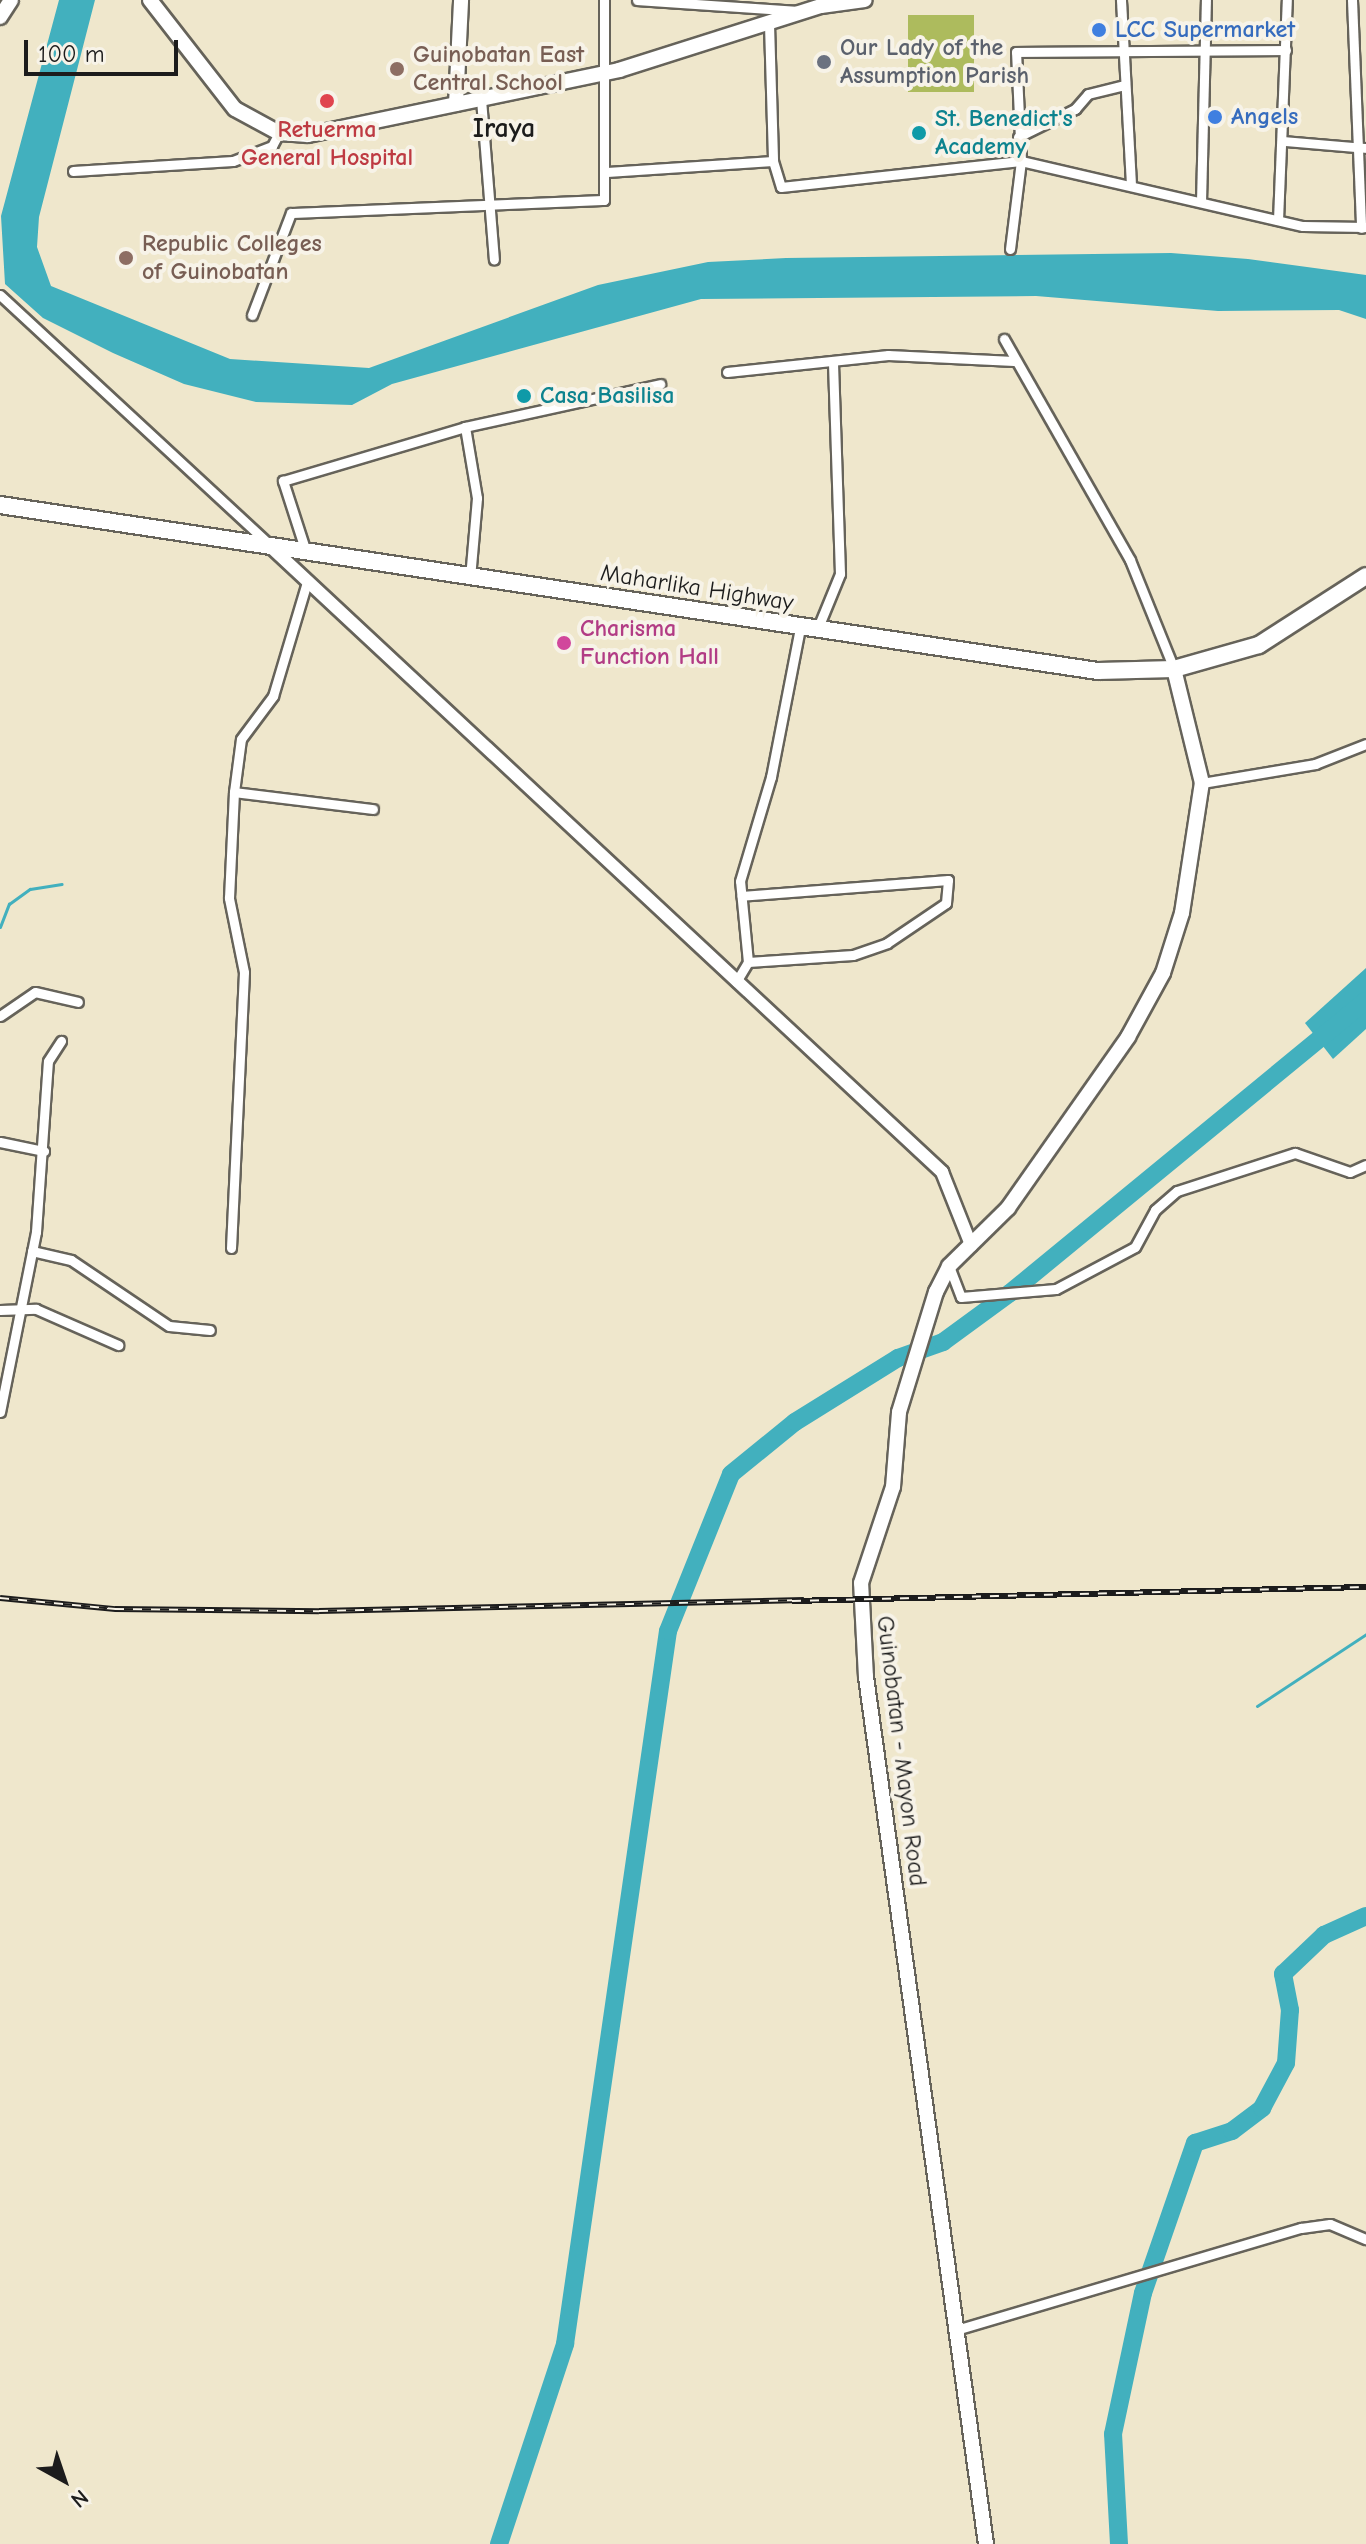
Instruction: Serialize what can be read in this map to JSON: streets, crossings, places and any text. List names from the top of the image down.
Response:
{
  "streets": {
    "highway": ["Maharlika Highway"],
    "main road": ["Guinobatan - Mayon Road"]
  },
  "crossings": [
    ["Maharlika Highway", "Guinobatan - Mayon Road"]
  ],
  "districts": ["Iraya"],
  "places": [
    "LCC Supermarket",
    "Our Lady of the Assumption Parish",
    "Guinobatan East Central School",
    "Retuerma General Hospital",
    "Angels",
    "St. Benedict's Academy",
    "Republic Colleges of Guinobatan",
    "Casa Basilisa",
    "Charisma Function Hall"
  ],
  "scale_bar": "100 m",
  "north": "bottom right"
}
